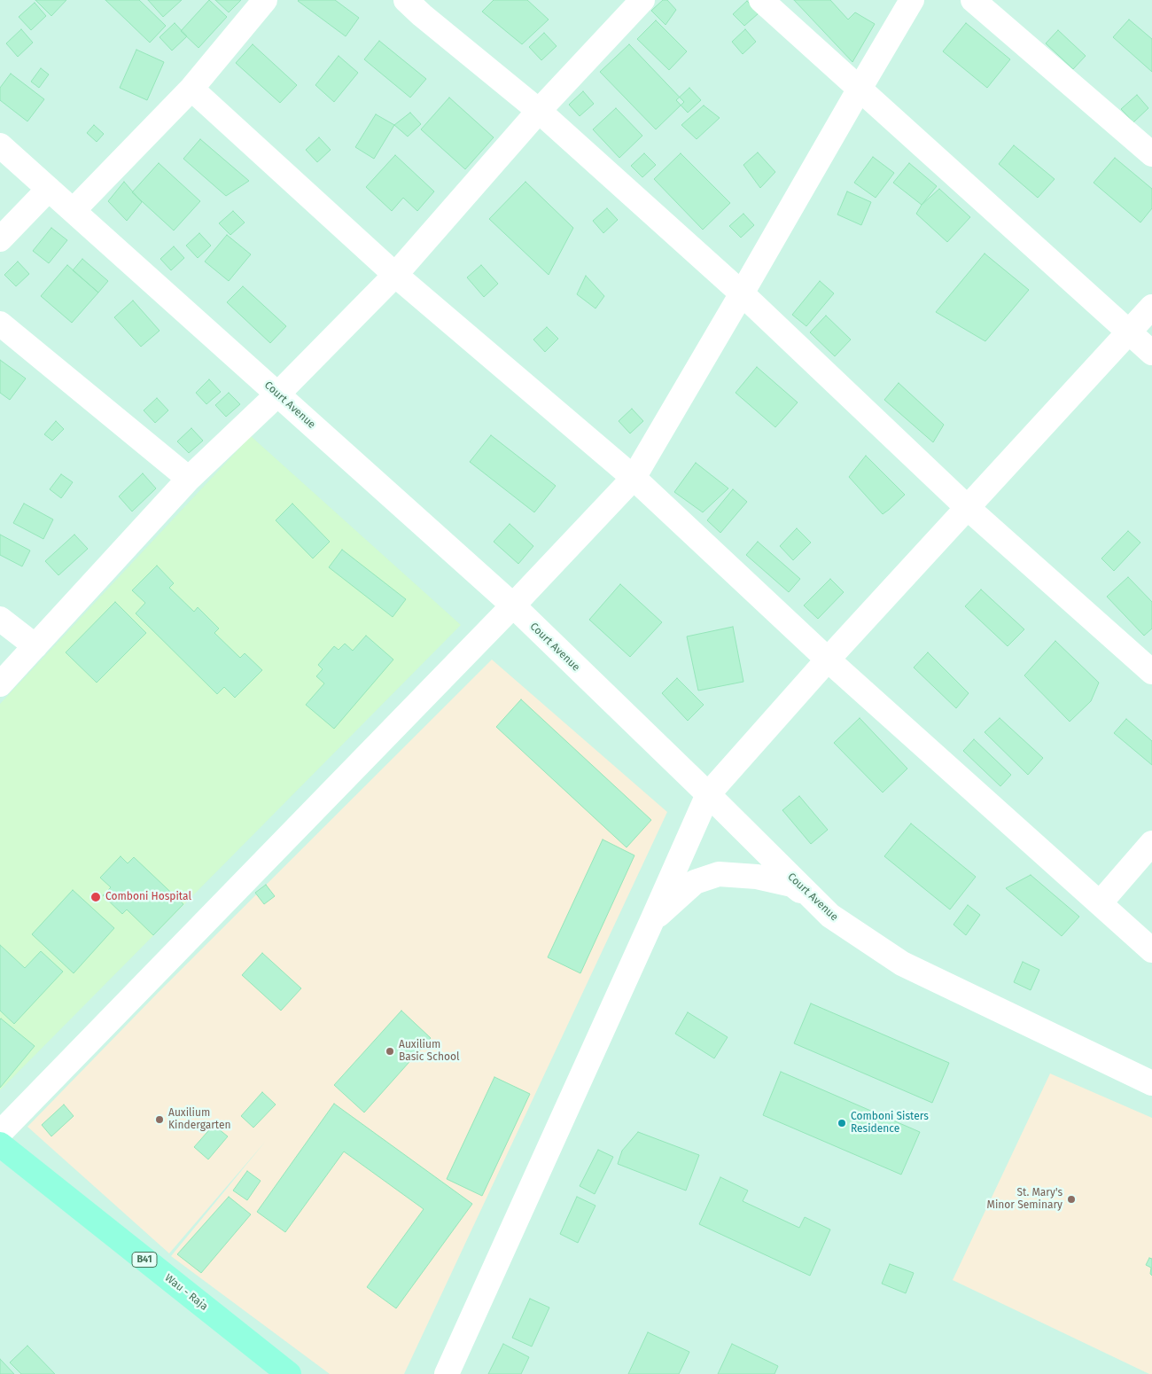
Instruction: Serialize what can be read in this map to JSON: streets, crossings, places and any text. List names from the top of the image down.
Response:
{
  "streets": {
    "main road": ["B41", "Wau - Raja"],
    "street": ["Court Avenue"]
  },
  "places": [
    "Comboni Hospital",
    "Auxilium Basic School",
    "Auxilium Kindergarten",
    "Comboni Sisters Residence",
    "St. Mary's Minor Seminary"
  ]
}
